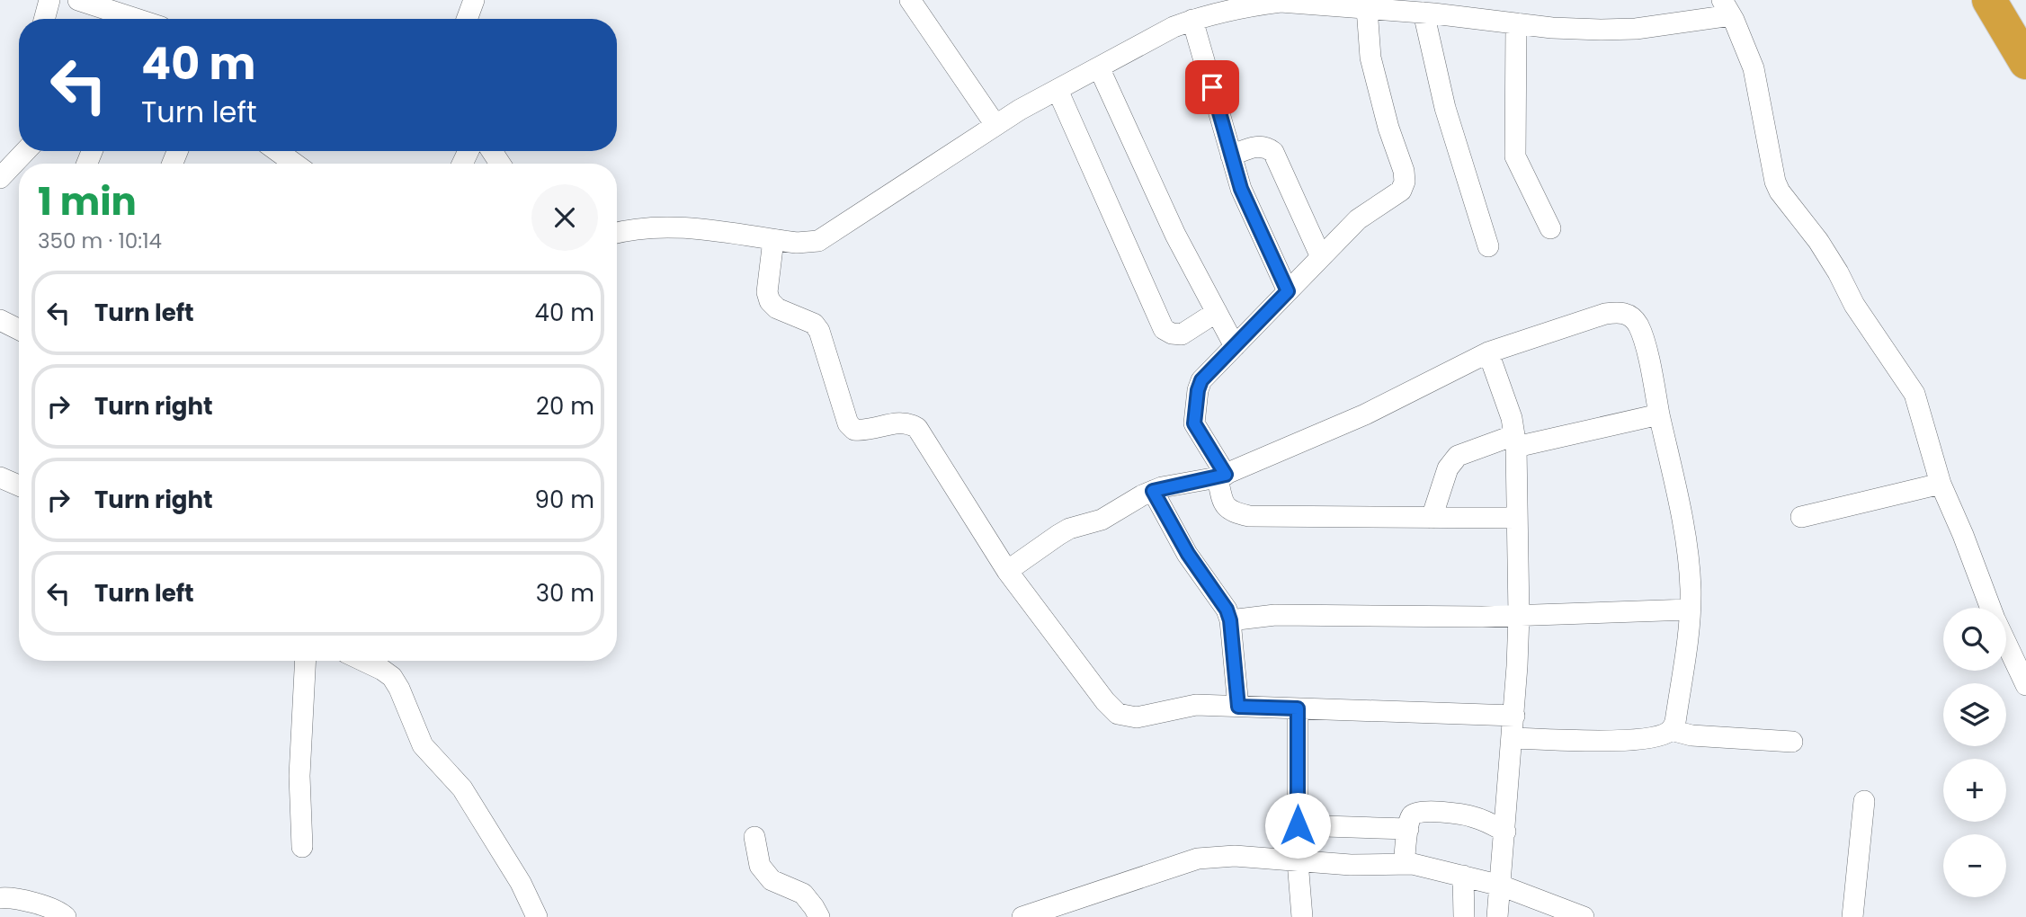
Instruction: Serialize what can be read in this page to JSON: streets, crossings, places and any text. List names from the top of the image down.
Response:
{
  "page": {
    "turn": ["40 m", "Turn left"],
    "heading": ["1 min", "350 m · 10:14"],
    "list": [
      {
        "name": "Turn left",
        "value": "40 m"
      },
      {
        "name": "Turn right",
        "value": "20 m"
      },
      {
        "name": "Turn right",
        "value": "90 m"
      },
      {
        "name": "Turn left",
        "value": "30 m"
      }
    ],
    "map_buttons": ["+", "−"]
  }
}
